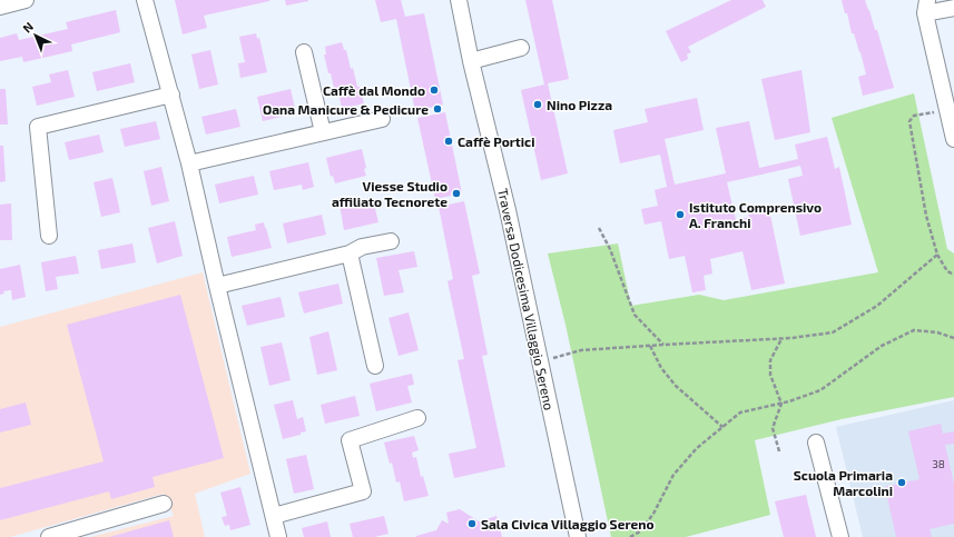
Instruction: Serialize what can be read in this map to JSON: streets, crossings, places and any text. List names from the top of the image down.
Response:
{
  "streets": {
    "street": ["Traversa Dodicesima Villaggio Sereno"]
  },
  "places": [
    "Caffè dal Mondo",
    "Nino Pizza",
    "Oana Manicure & Pedicure",
    "Caffè Portici",
    "Viesse Studio affiliato Tecnorete",
    "Istituto Comprensivo A. Franchi",
    "Scuola Primaria Marcolini",
    "Sala Civica Villaggio Sereno"
  ],
  "house_numbers": ["38"],
  "north": "top left"
}
